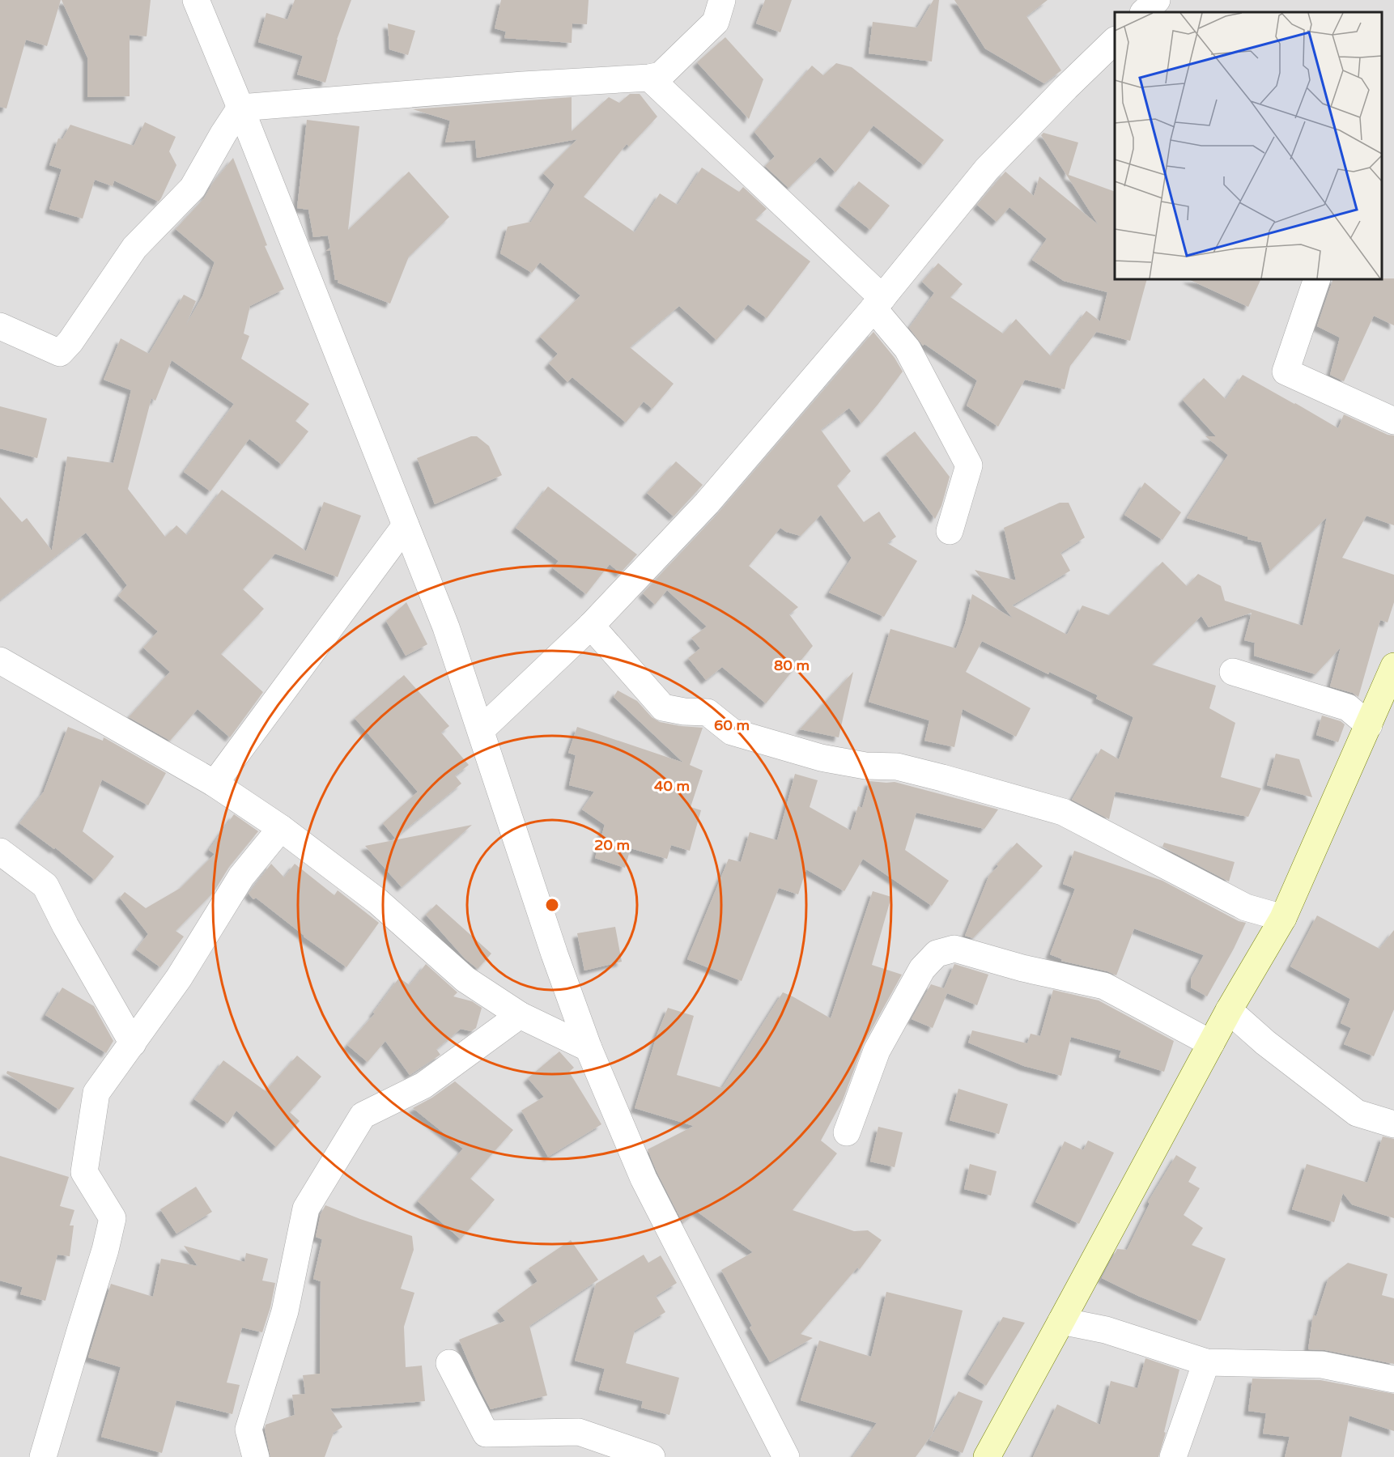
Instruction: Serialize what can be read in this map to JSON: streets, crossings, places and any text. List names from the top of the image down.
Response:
{
  "rings": [
    "80 m",
    "60 m",
    "40 m",
    "20 m"
  ]
}
